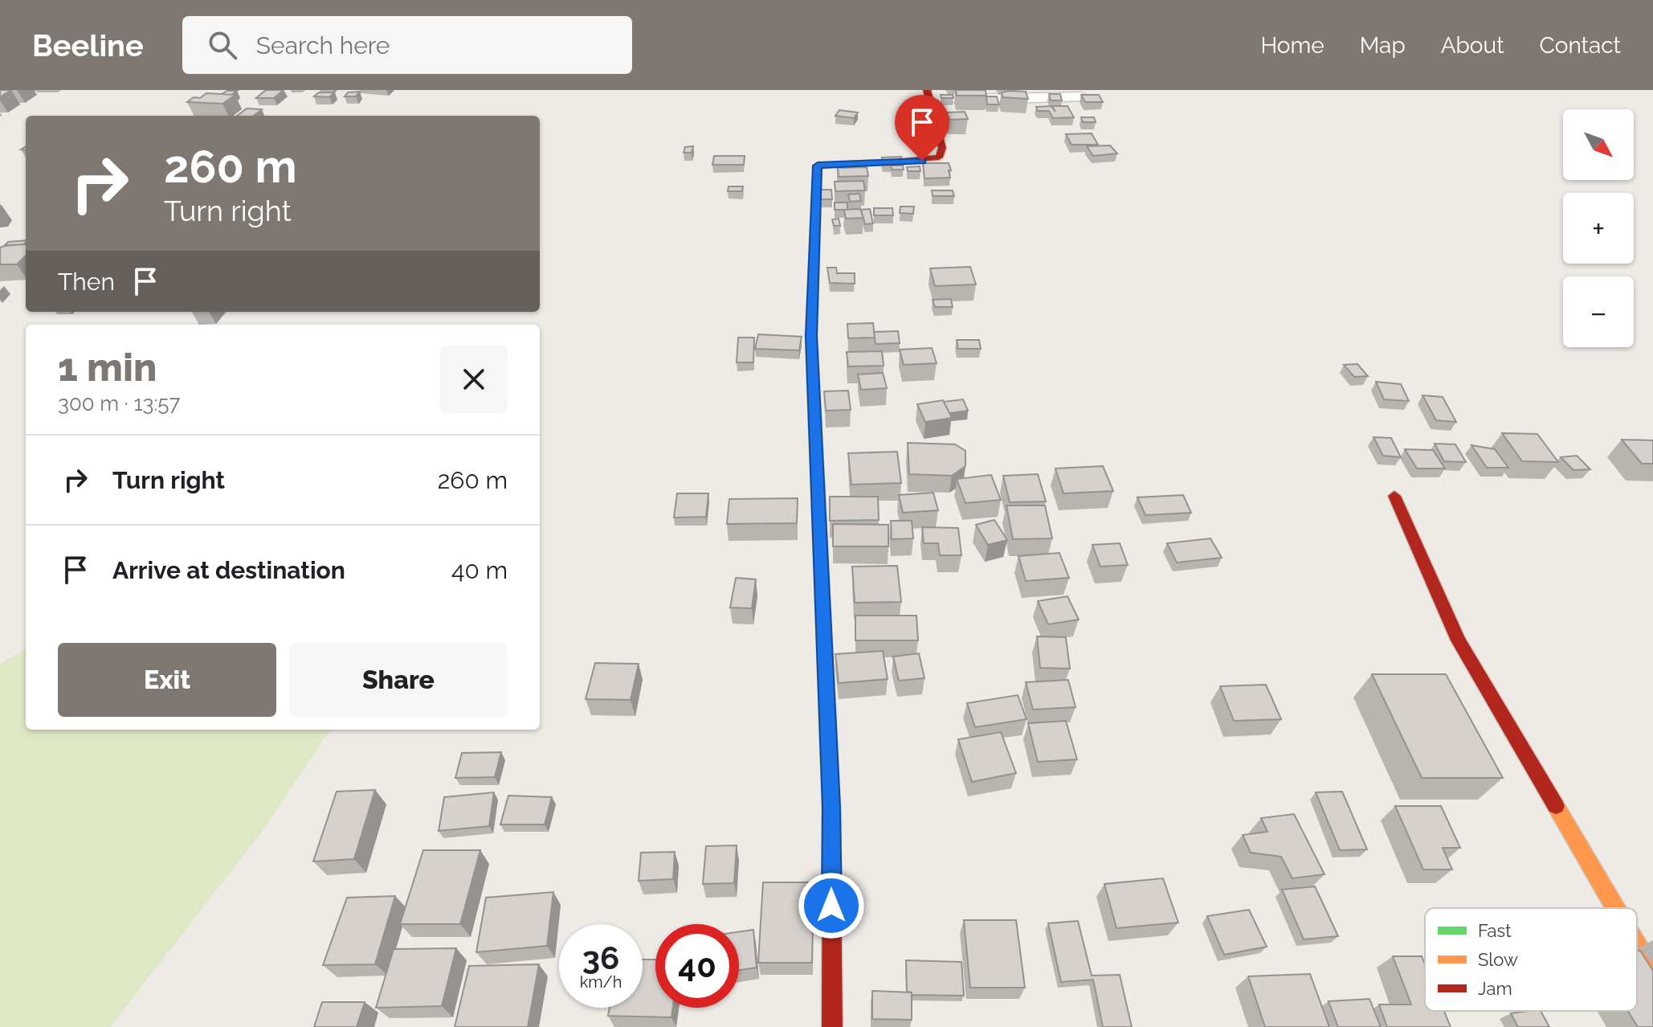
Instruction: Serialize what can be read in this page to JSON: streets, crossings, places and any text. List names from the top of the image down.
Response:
{
  "legend": ["Fast", "Slow", "Jam"],
  "north": "bottom right",
  "page": {
    "header": "Beeline",
    "search": "Search here",
    "nav": [
      "Home",
      "Map",
      "About",
      "Contact"
    ],
    "map_buttons": ["+", "−"],
    "turn": ["260 m", "Turn right"],
    "then": "Then",
    "heading": ["1 min", "300 m · 13:57"],
    "list": [
      {
        "name": "Turn right",
        "value": "260 m"
      },
      {
        "name": "Arrive at destination",
        "value": "40 m"
      }
    ],
    "buttons": ["Exit", "Share"],
    "speed": "36 km/h",
    "limit": "40"
  }
}
